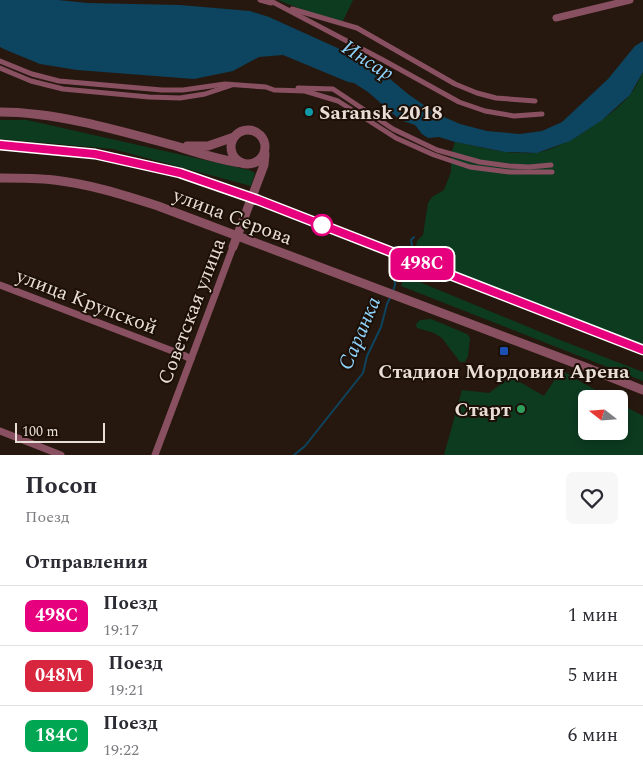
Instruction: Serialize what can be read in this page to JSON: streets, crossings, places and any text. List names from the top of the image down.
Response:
{
  "streets": {
    "street": ["улица Серова", "улица Крупской", "Советская улица"]
  },
  "crossings": [
    ["улица Серова", "Советская улица"],
    ["улица Крупской", "Советская улица"]
  ],
  "water": ["Инсар", "Саранка"],
  "places": {
    "other": ["Saransk 2018", "Старт"],
    "transit": ["Стадион Мордовия Арена"]
  },
  "scale_bar": "100 m",
  "north": "left",
  "page": {
    "on_map": "498С",
    "scale": "100 m",
    "heading": [
      ["Посоп", "Поезд"],
      "Отправления"
    ],
    "list": [
      {
        "mark": "498С",
        "name": "Поезд",
        "note": "19:17",
        "value": "1 мин"
      },
      {
        "mark": "048М",
        "name": "Поезд",
        "note": "19:21",
        "value": "5 мин"
      },
      {
        "mark": "184С",
        "name": "Поезд",
        "note": "19:22",
        "value": "6 мин"
      }
    ]
  }
}
